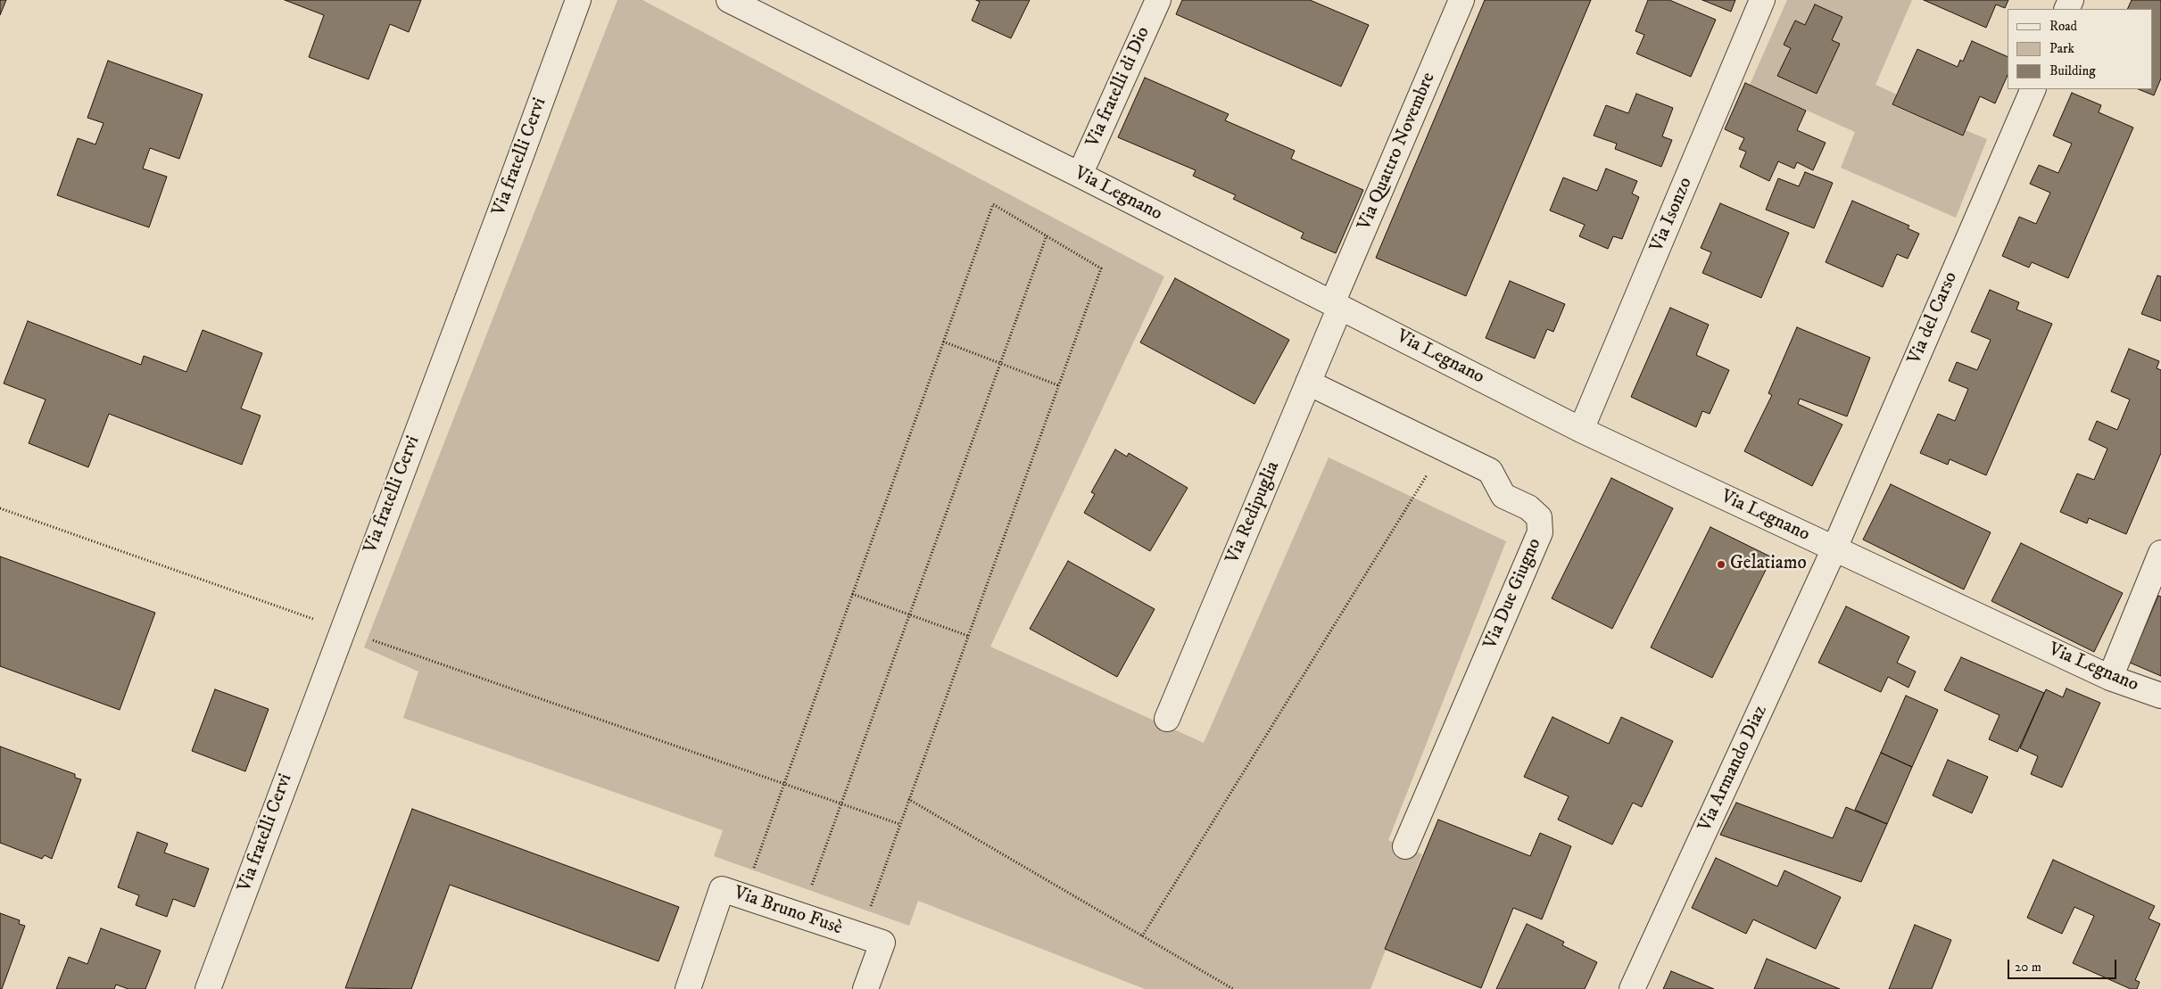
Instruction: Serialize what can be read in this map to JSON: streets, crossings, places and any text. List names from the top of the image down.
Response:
{
  "streets": {
    "street": [
      "Via fratelli di Dio",
      "Via Quattro Novembre",
      "Via fratelli Cervi",
      "Via Legnano",
      "Via Isonzo",
      "Via del Carso",
      "Via Redipuglia",
      "Via Due Giugno",
      "Via Armando Diaz",
      "Via Bruno Fusè"
    ]
  },
  "crossings": [
    ["Via fratelli di Dio", "Via Legnano"],
    ["Via Quattro Novembre", "Via Legnano"],
    ["Via Quattro Novembre", "Via Redipuglia"],
    ["Via Legnano", "Via Isonzo"],
    ["Via Legnano", "Via del Carso"],
    ["Via Legnano", "Via Redipuglia"],
    ["Via Legnano", "Via Armando Diaz"],
    ["Via del Carso", "Via Armando Diaz"],
    ["Via Redipuglia", "Via Due Giugno"]
  ],
  "places": ["Gelatiamo"],
  "legend": ["Road", "Park", "Building"],
  "scale_bar": "20 m"
}
